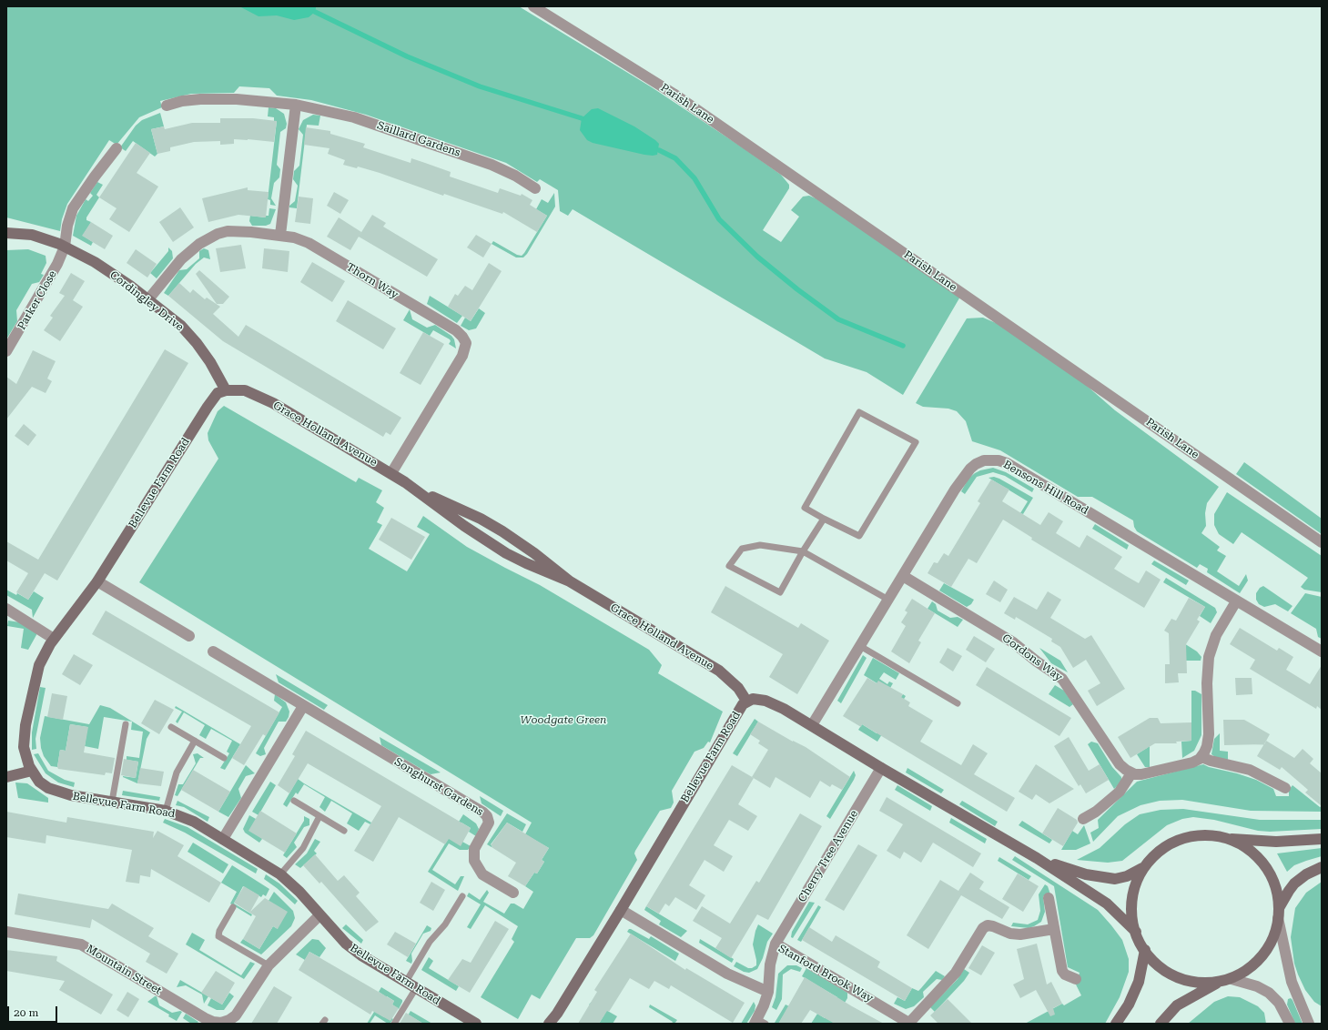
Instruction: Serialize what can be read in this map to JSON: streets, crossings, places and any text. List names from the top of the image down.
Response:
{
  "streets": {
    "street": [
      "Parish Lane",
      "Saillard Gardens",
      "Thorn Way",
      "Parker Close",
      "Cordingley Drive",
      "Grace Holland Avenue",
      "Bellevue Farm Road",
      "Bensons Hill Road",
      "Gordons Way",
      "Songhurst Gardens",
      "Cherry Tree Avenue",
      "Mountain Street",
      "Stanford Brook Way"
    ]
  },
  "crossings": [
    ["Thorn Way", "Cordingley Drive"],
    ["Thorn Way", "Grace Holland Avenue"],
    ["Parker Close", "Cordingley Drive"],
    ["Cordingley Drive", "Grace Holland Avenue"],
    ["Cordingley Drive", "Bellevue Farm Road"],
    ["Grace Holland Avenue", "Bellevue Farm Road"],
    ["Bellevue Farm Road", "Bensons Hill Road"],
    ["Bellevue Farm Road", "Cherry Tree Avenue"],
    ["Bensons Hill Road", "Gordons Way"],
    ["Cherry Tree Avenue", "Stanford Brook Way"]
  ],
  "parks": ["Woodgate Green"],
  "scale_bar": "20 m"
}
